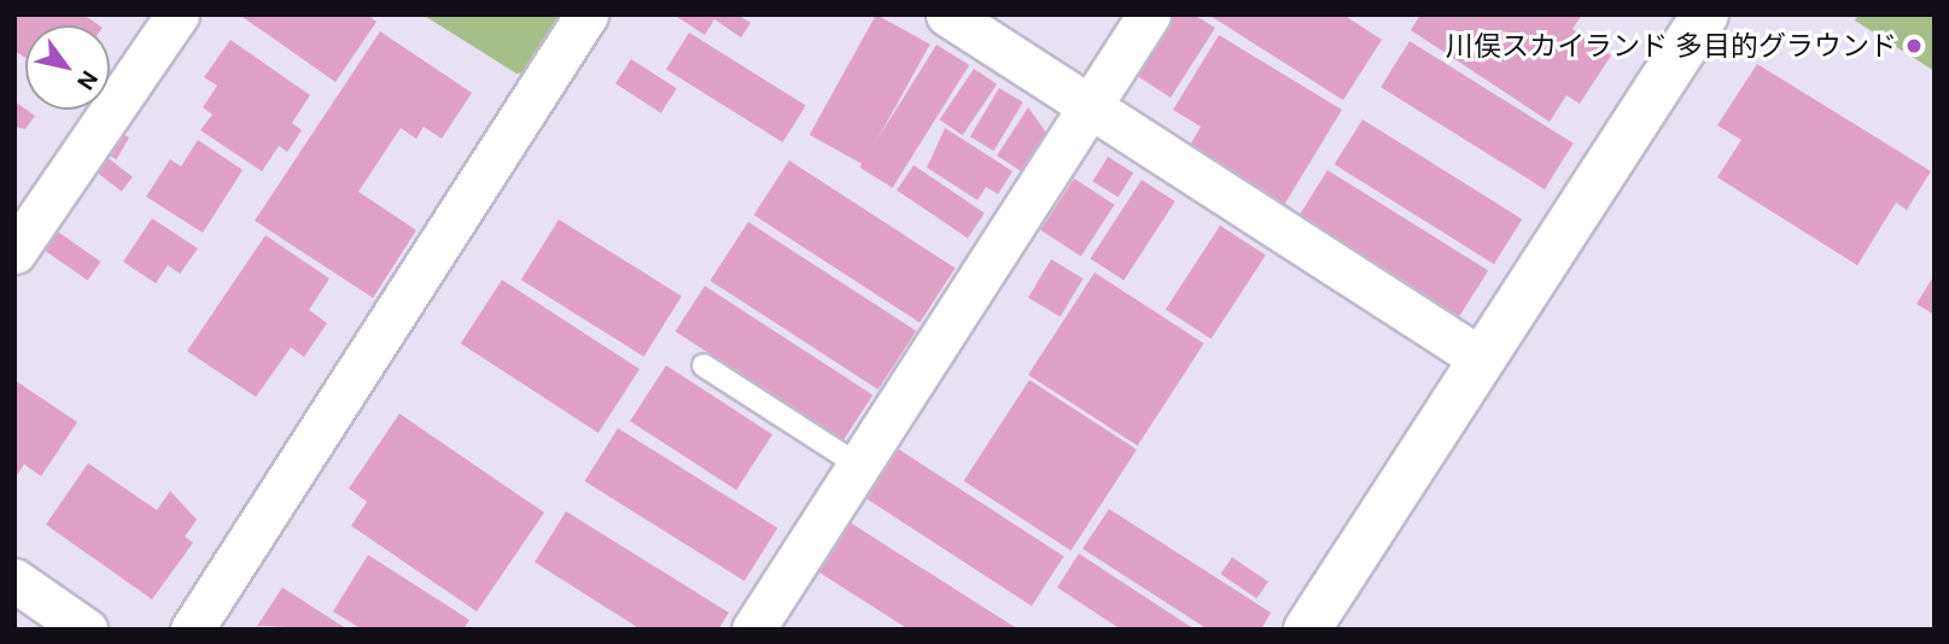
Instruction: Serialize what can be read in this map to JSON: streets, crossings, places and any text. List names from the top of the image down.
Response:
{
  "places": ["川俣スカイランド 多目的グラウンド"],
  "north": "bottom right"
}
